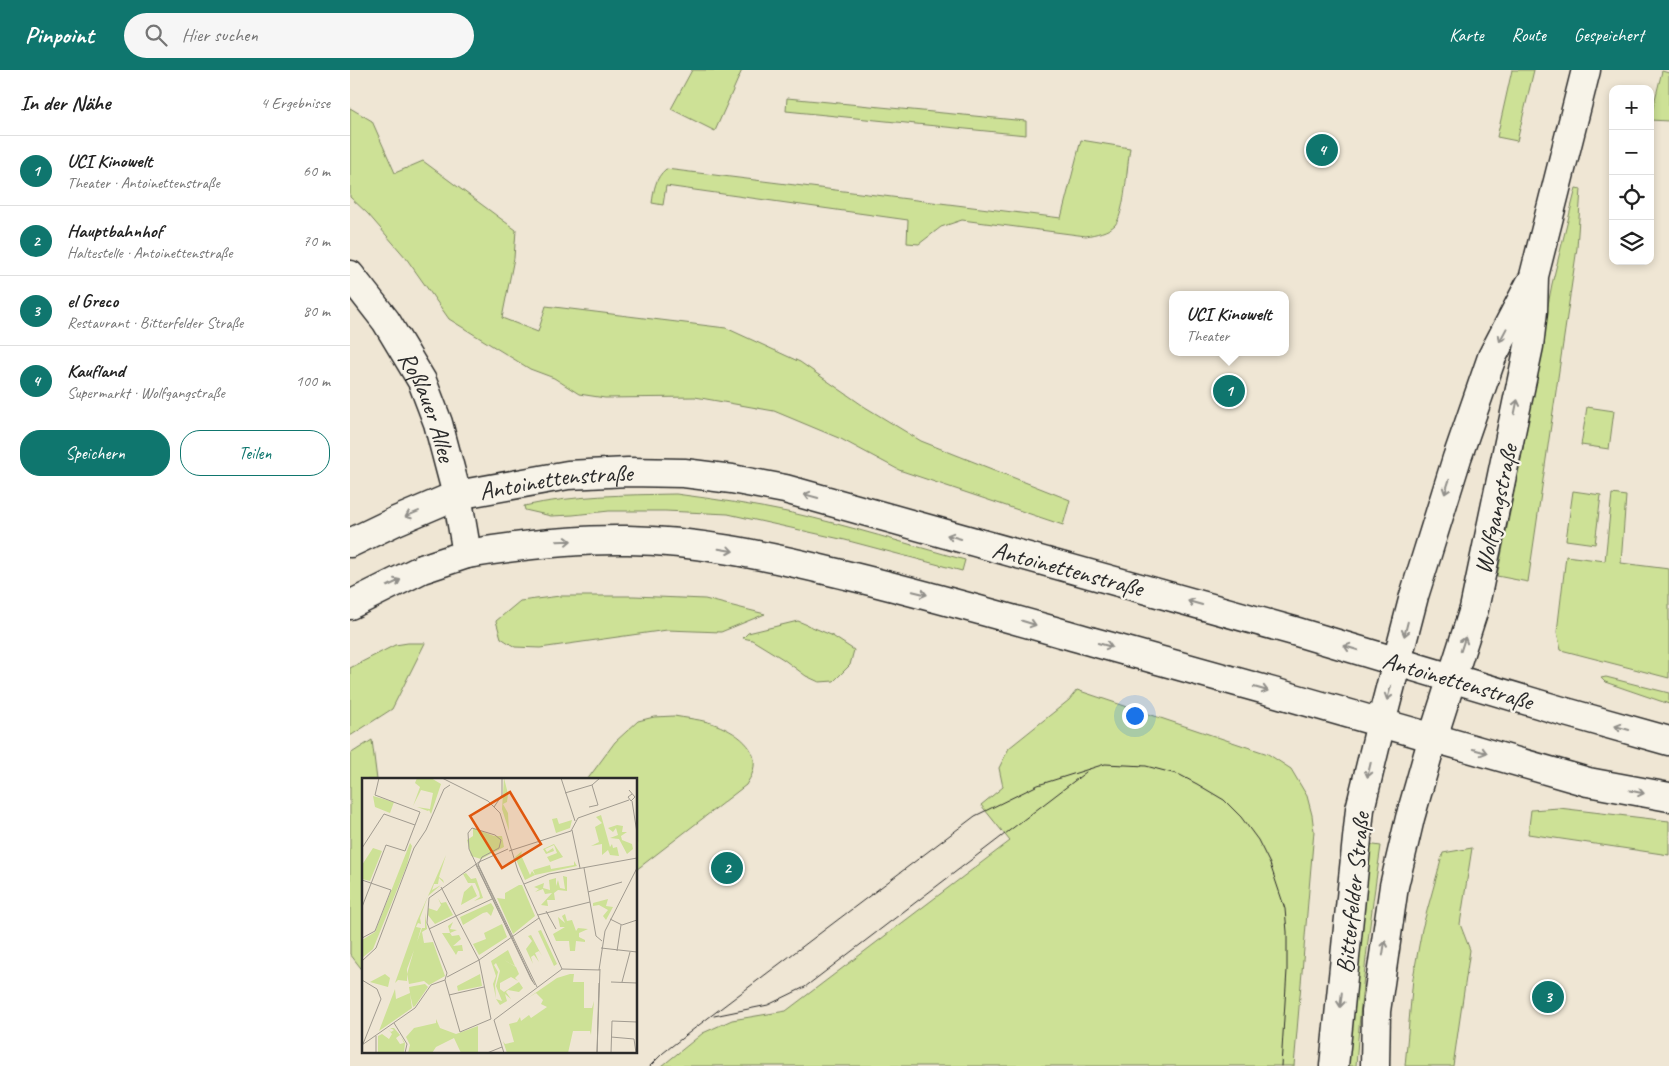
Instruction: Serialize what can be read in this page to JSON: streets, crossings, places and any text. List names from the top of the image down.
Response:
{
  "streets": {
    "main road": [
      "Roßlauer Allee",
      "Antoinettenstraße",
      "Wolfgangstraße",
      "Bitterfelder Straße"
    ]
  },
  "crossings": [
    ["Roßlauer Allee", "Antoinettenstraße"],
    ["Antoinettenstraße", "Wolfgangstraße"],
    ["Wolfgangstraße", "Bitterfelder Straße"]
  ],
  "page": {
    "header": "Pinpoint",
    "search": "Hier suchen",
    "nav": ["Karte", "Route", "Gespeichert"],
    "heading": ["In der Nähe", "4 Ergebnisse"],
    "map_buttons": ["+", "−"],
    "pins": [
      "4",
      "1",
      "2",
      "3"
    ],
    "list": [
      {
        "mark": "1",
        "name": "UCI Kinowelt",
        "note": "Theater · Antoinettenstraße",
        "value": "60 m"
      },
      {
        "mark": "2",
        "name": "Hauptbahnhof",
        "note": "Haltestelle · Antoinettenstraße",
        "value": "70 m"
      },
      {
        "mark": "3",
        "name": "el Greco",
        "note": "Restaurant · Bitterfelder Straße",
        "value": "80 m"
      },
      {
        "mark": "4",
        "name": "Kaufland",
        "note": "Supermarkt · Wolfgangstraße",
        "value": "100 m"
      }
    ],
    "popup": ["UCI Kinowelt", "Theater"],
    "buttons": ["Speichern", "Teilen"]
  }
}
